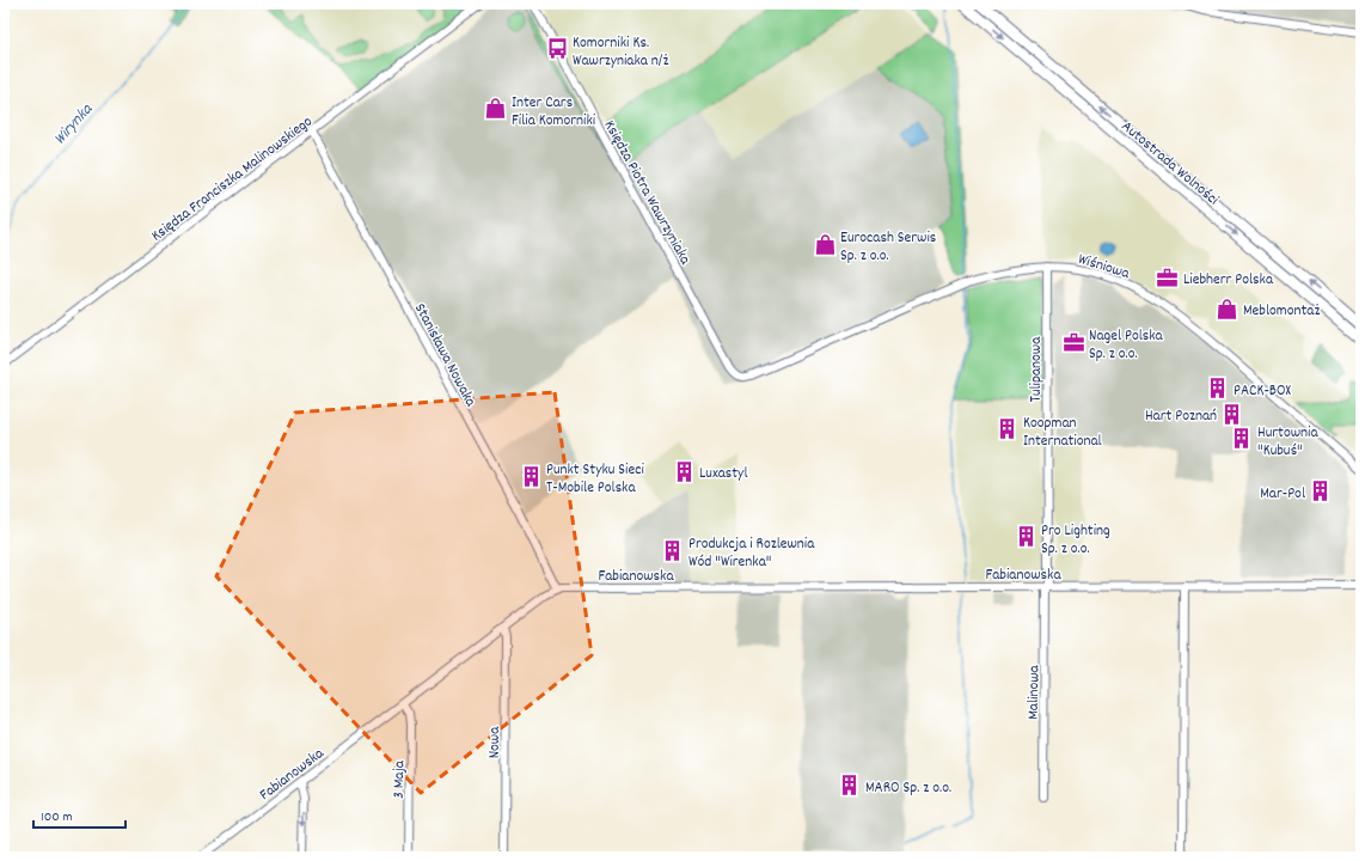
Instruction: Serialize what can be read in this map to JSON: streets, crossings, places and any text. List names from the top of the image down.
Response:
{
  "streets": {
    "highway": ["Autostrada Wolności"],
    "street": [
      "Księdza Franciszka Malinowskiego",
      "Księdza Piotra Wawrzyniaka",
      "Wiśniowa",
      "Stanisława Nowaka",
      "Tulipanowa",
      "Fabianowska",
      "Malinowa",
      "Nowa",
      "3 Maja"
    ]
  },
  "crossings": [
    ["Księdza Franciszka Malinowskiego", "Stanisława Nowaka"],
    ["Księdza Piotra Wawrzyniaka", "Wiśniowa"],
    ["Wiśniowa", "Tulipanowa"],
    ["Stanisława Nowaka", "Fabianowska"],
    ["Tulipanowa", "Fabianowska"],
    ["Tulipanowa", "Malinowa"],
    ["Fabianowska", "Malinowa"],
    ["Fabianowska", "Nowa"],
    ["Fabianowska", "3 Maja"]
  ],
  "water": ["Wirynka"],
  "places": {
    "bus stop": ["Komorniki Ks. Wawrzyniaka n/ż"],
    "shop": ["Inter Cars Filia Komorniki", "Eurocash Serwis Sp. z o.o.", "Meblomontaż"],
    "office": ["Liebherr Polska", "Nagel Polska Sp. z o.o."],
    "building": [
      "PACK-BOX",
      "Hart Poznań",
      "Koopman International",
      "Hurtownia \"Kubuś\"",
      "Luxastyl",
      "Punkt Styku Sieci T-Mobile Polska",
      "Mar-Pol",
      "Pro Lighting Sp. z o.o.",
      "Produkcja i Rozlewnia Wód \"Wirenka\"",
      "MARO Sp. z o.o."
    ]
  },
  "scale_bar": "100 m"
}
